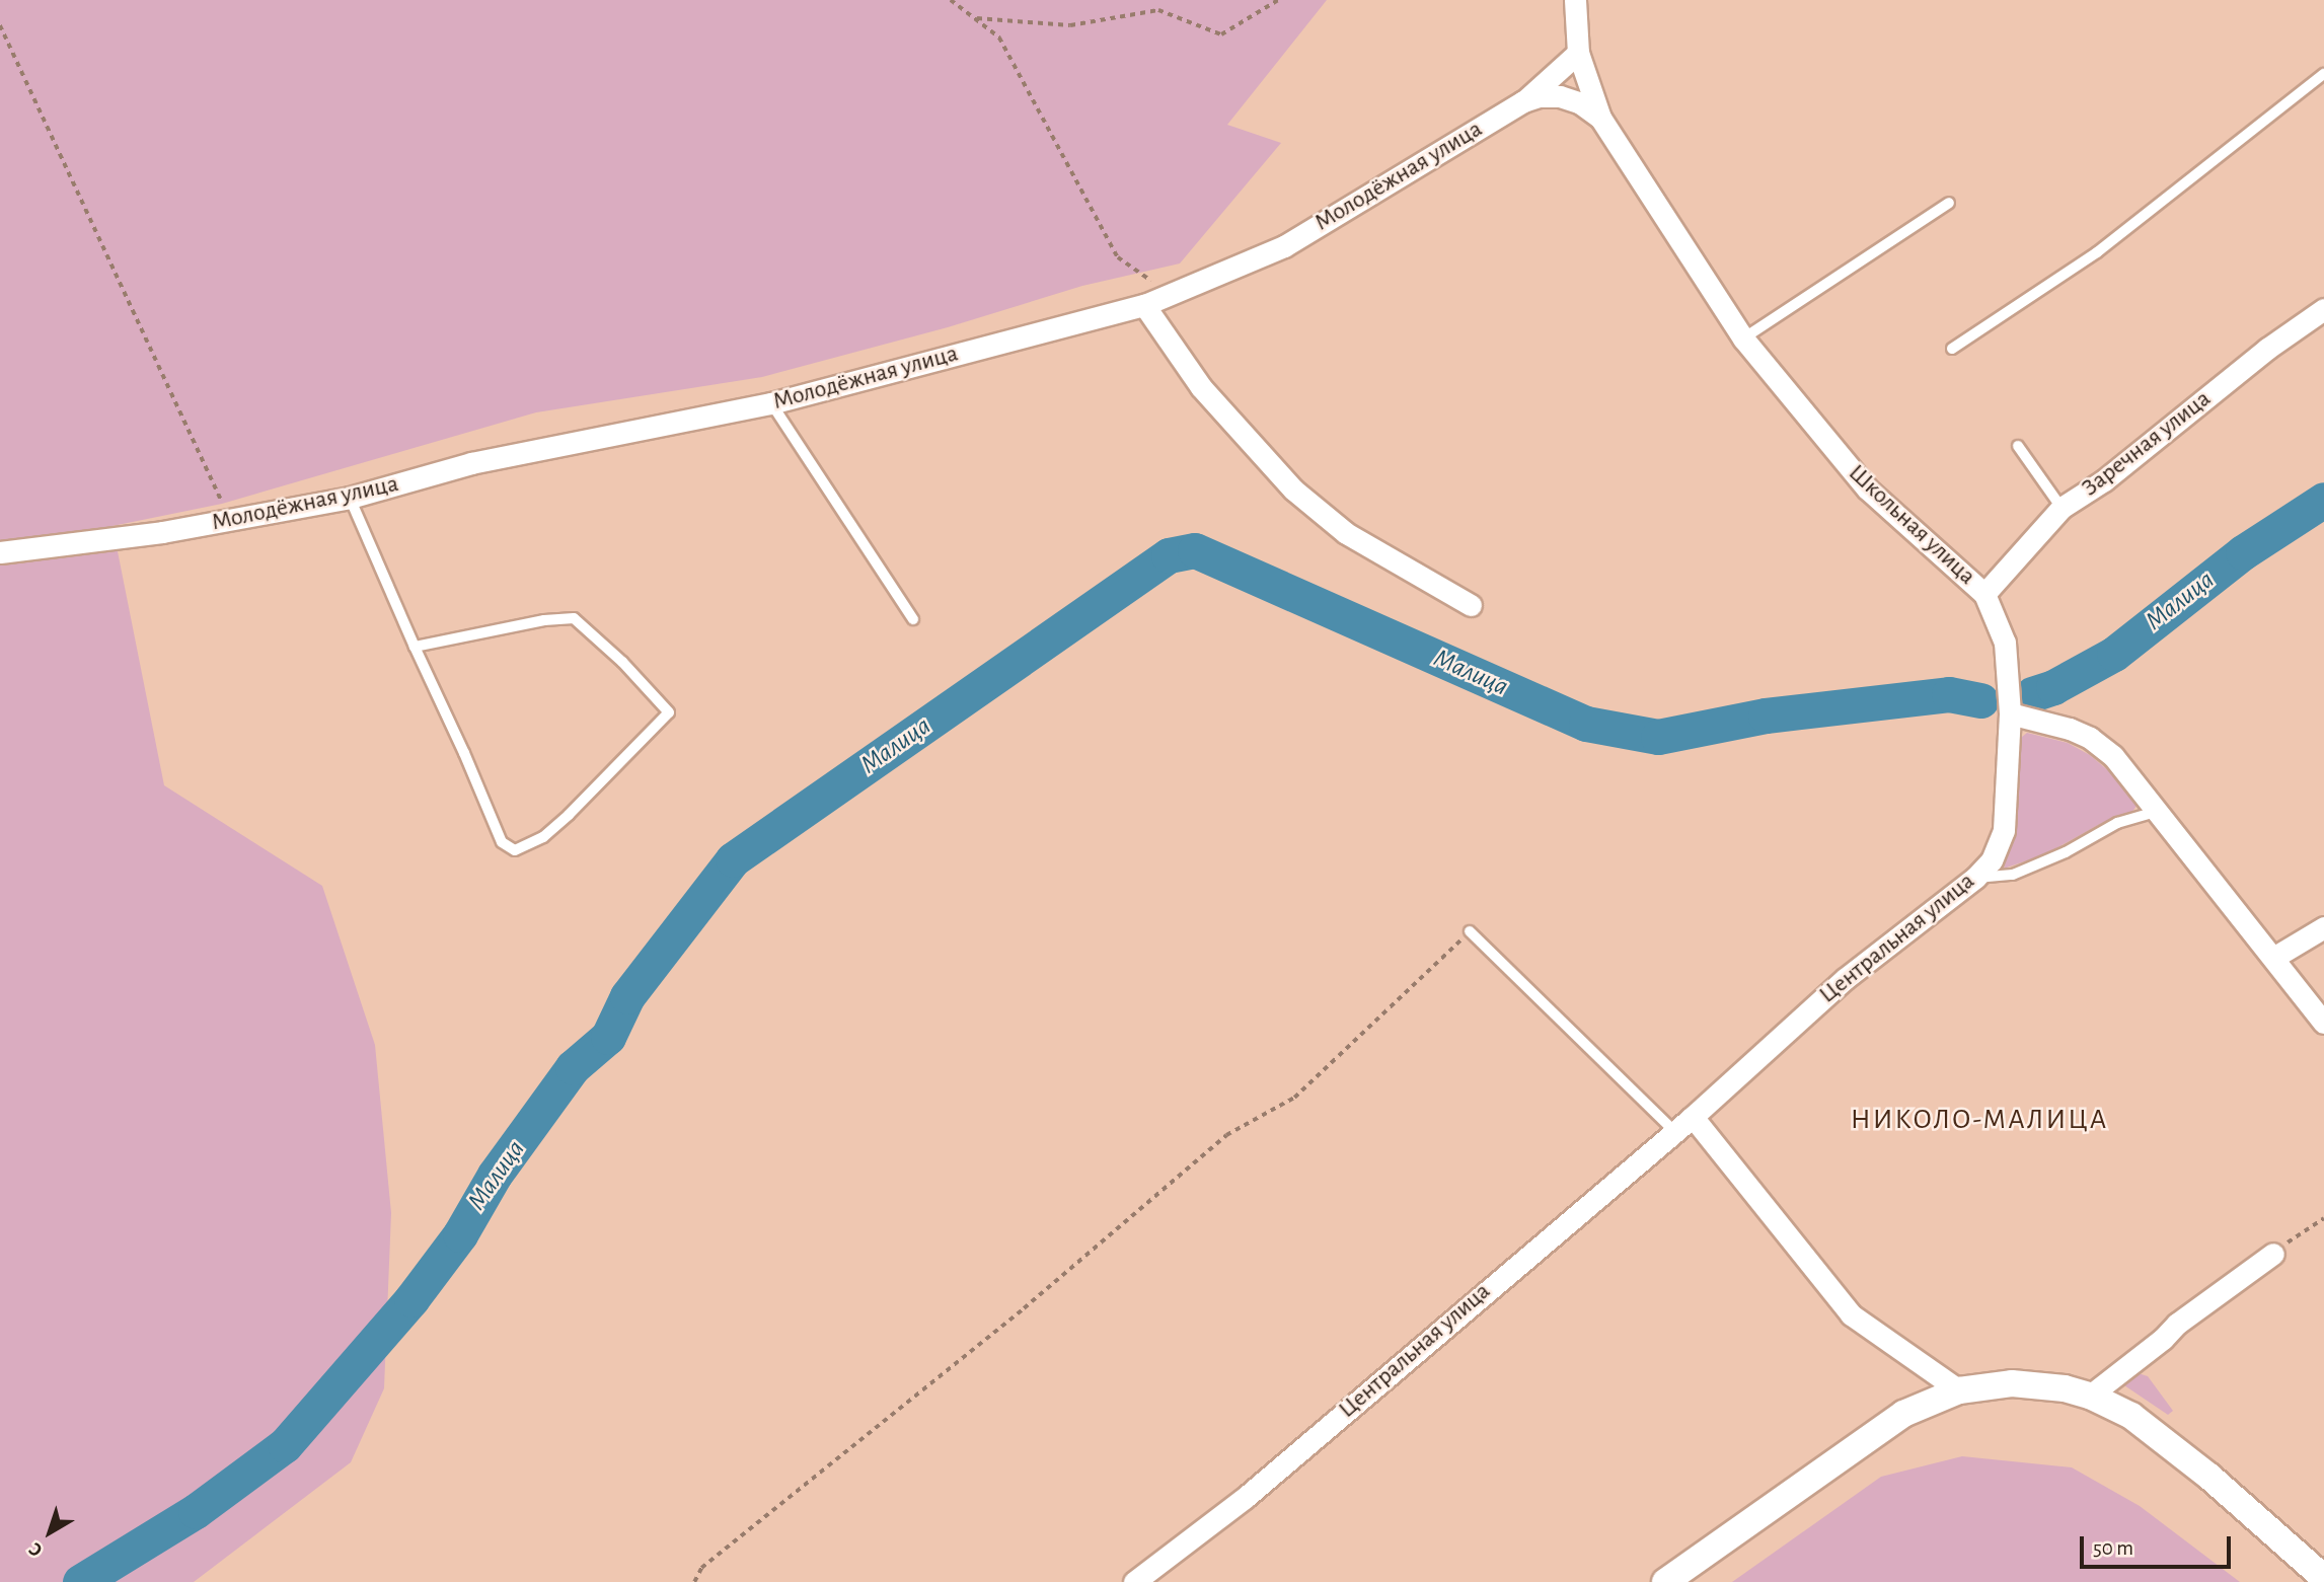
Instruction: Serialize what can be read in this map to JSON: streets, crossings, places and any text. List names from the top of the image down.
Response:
{
  "streets": {
    "street": [
      "Молодёжная улица",
      "Заречная улица",
      "Школьная улица",
      "Центральная улица"
    ]
  },
  "crossings": [
    ["Молодёжная улица", "Школьная улица"],
    ["Заречная улица", "Школьная улица"],
    ["Школьная улица", "Центральная улица"]
  ],
  "districts": ["НИКОЛО-МАЛИЦА"],
  "water": ["Малица"],
  "scale_bar": "50 m",
  "north": "bottom left"
}
